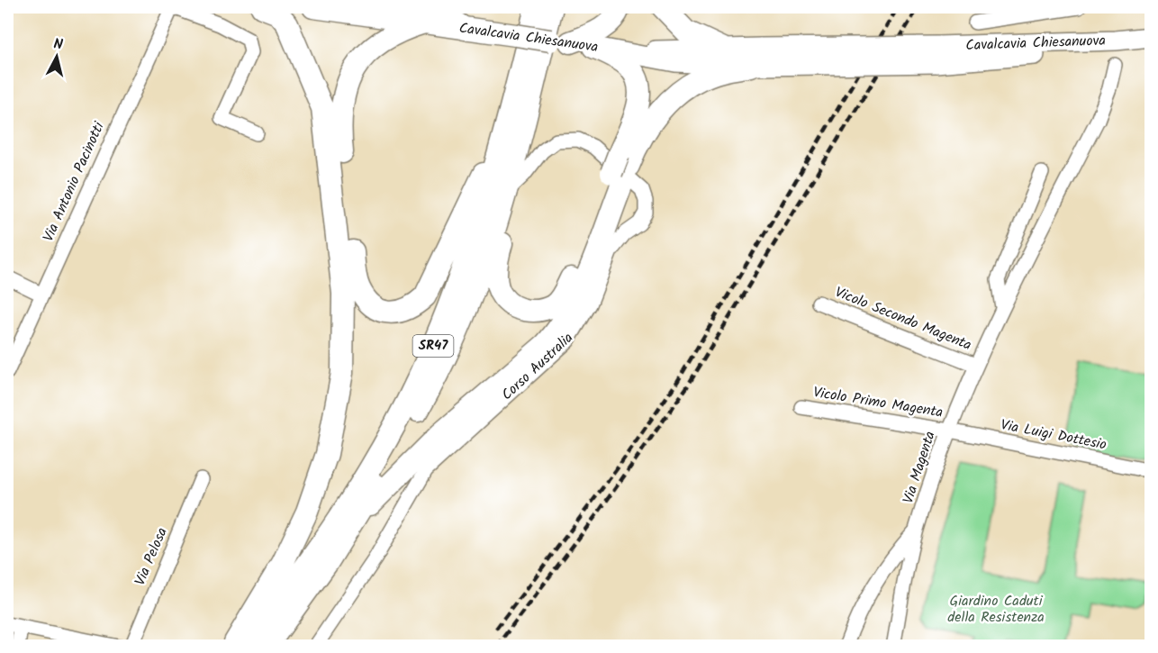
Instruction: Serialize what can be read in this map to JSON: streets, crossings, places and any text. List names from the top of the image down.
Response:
{
  "streets": {
    "main road": ["Cavalcavia Chiesanuova", "SR47", "Corso Australia"],
    "street": [
      "Via Antonio Pacinotti",
      "Vicolo Secondo Magenta",
      "Vicolo Primo Magenta",
      "Via Luigi Dottesio",
      "Via Magenta",
      "Via Pelosa"
    ]
  },
  "crossings": [
    ["Vicolo Secondo Magenta", "Via Magenta"],
    ["Vicolo Primo Magenta", "Via Luigi Dottesio"],
    ["Vicolo Primo Magenta", "Via Magenta"],
    ["Via Luigi Dottesio", "Via Magenta"]
  ],
  "parks": ["Giardino Caduti della Resistenza"],
  "north": "top"
}
